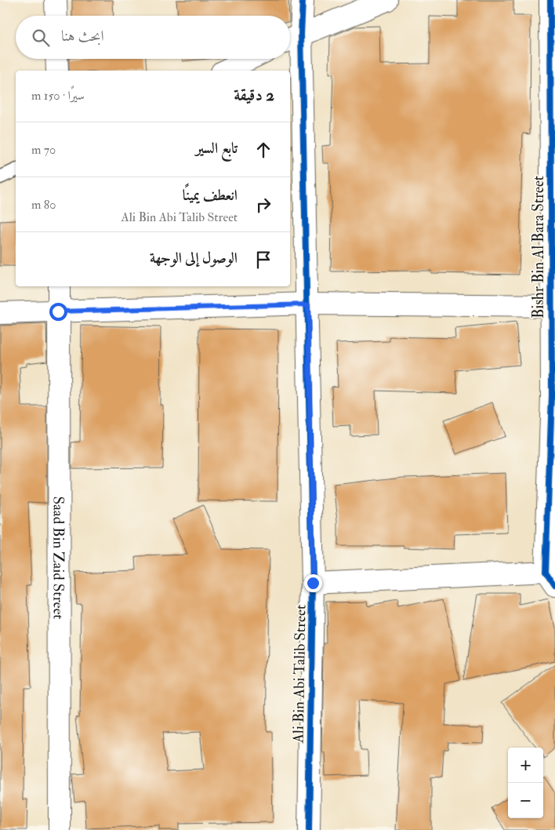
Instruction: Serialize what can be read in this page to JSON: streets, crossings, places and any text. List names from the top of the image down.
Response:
{
  "streets": {
    "street": ["Bishr Bin Al Bara Street", "Saad Bin Zaid Street", "Ali Bin Abi Talib Street"]
  },
  "page": {
    "search": "ابحث هنا",
    "heading": ["2 دقيقة", "سيرًا · 150 m"],
    "list": [
      ["تابع السير", "70 m"],
      ["انعطف يمينًا", "Ali Bin Abi Talib Street", "80 m"],
      "الوصول إلى الوجهة"
    ],
    "map_buttons": ["+", "−"]
  }
}
